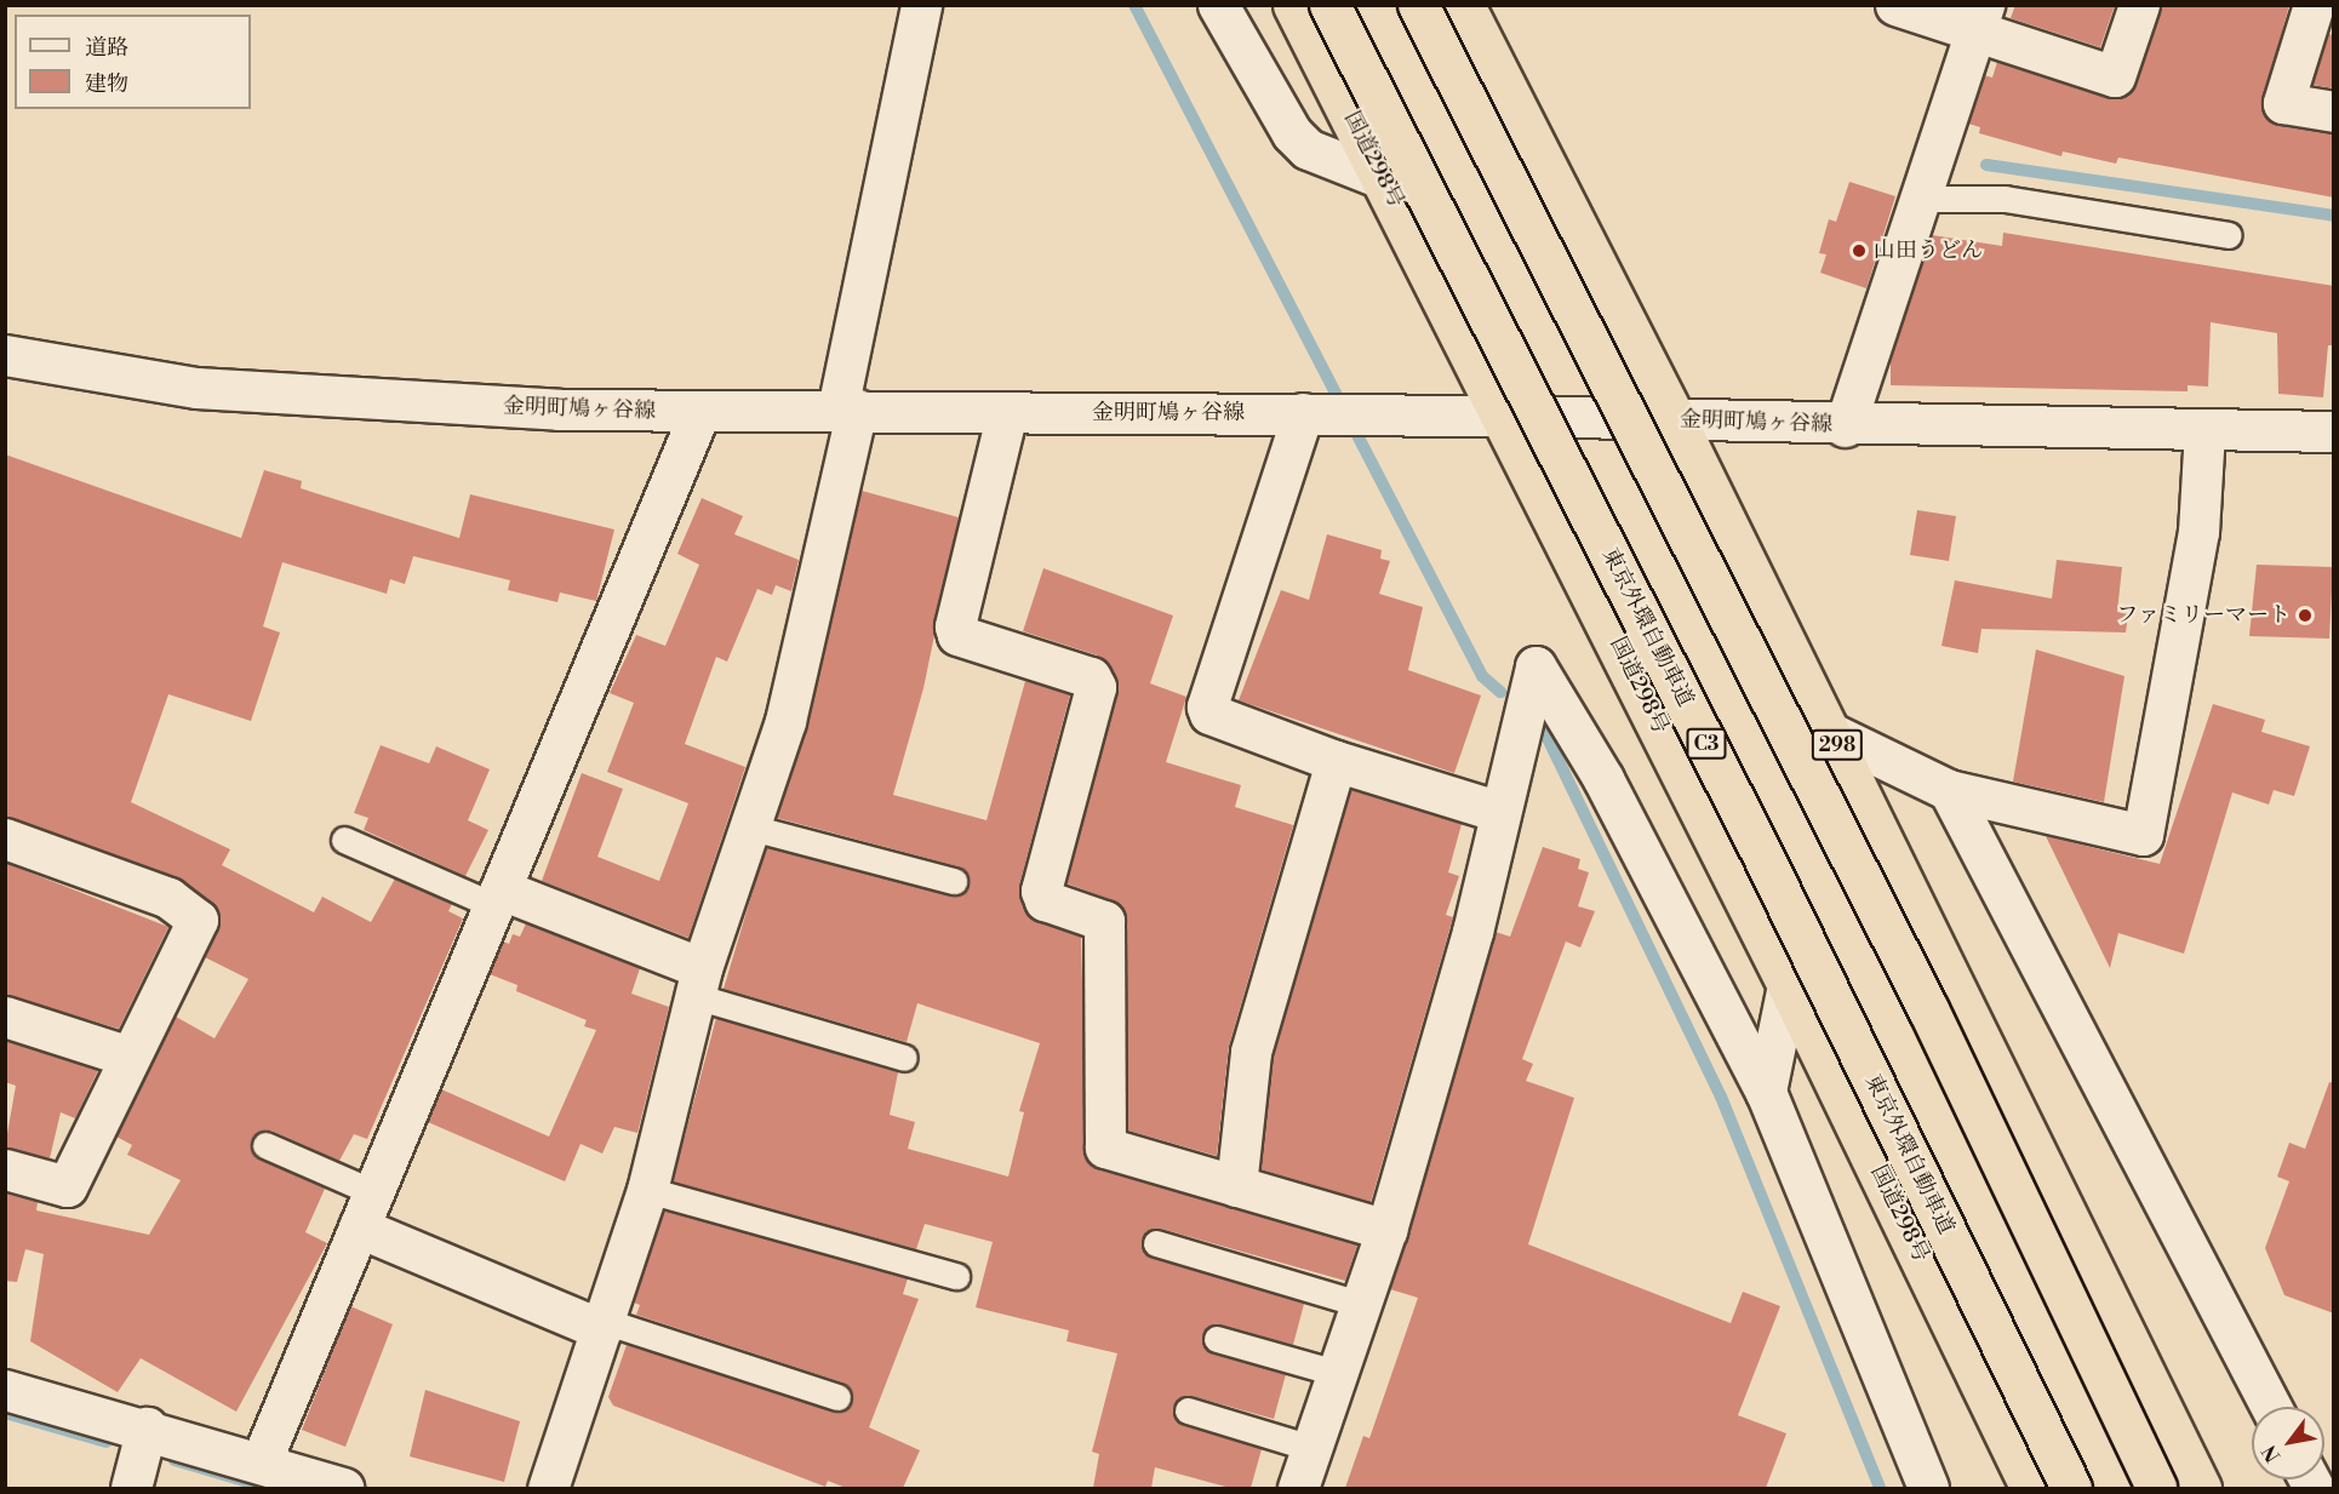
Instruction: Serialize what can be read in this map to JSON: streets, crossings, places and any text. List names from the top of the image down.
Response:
{
  "streets": {
    "highway": [
      "国道298号",
      "東京外環自動車道",
      "C3",
      "298"
    ],
    "street": ["金明町鳩ヶ谷線"]
  },
  "crossings": [
    ["国道298号", "金明町鳩ヶ谷線"],
    ["金明町鳩ヶ谷線", "298"]
  ],
  "places": ["山田うどん", "ファミリーマート"],
  "legend": ["道路", "建物"],
  "north": "bottom left"
}
